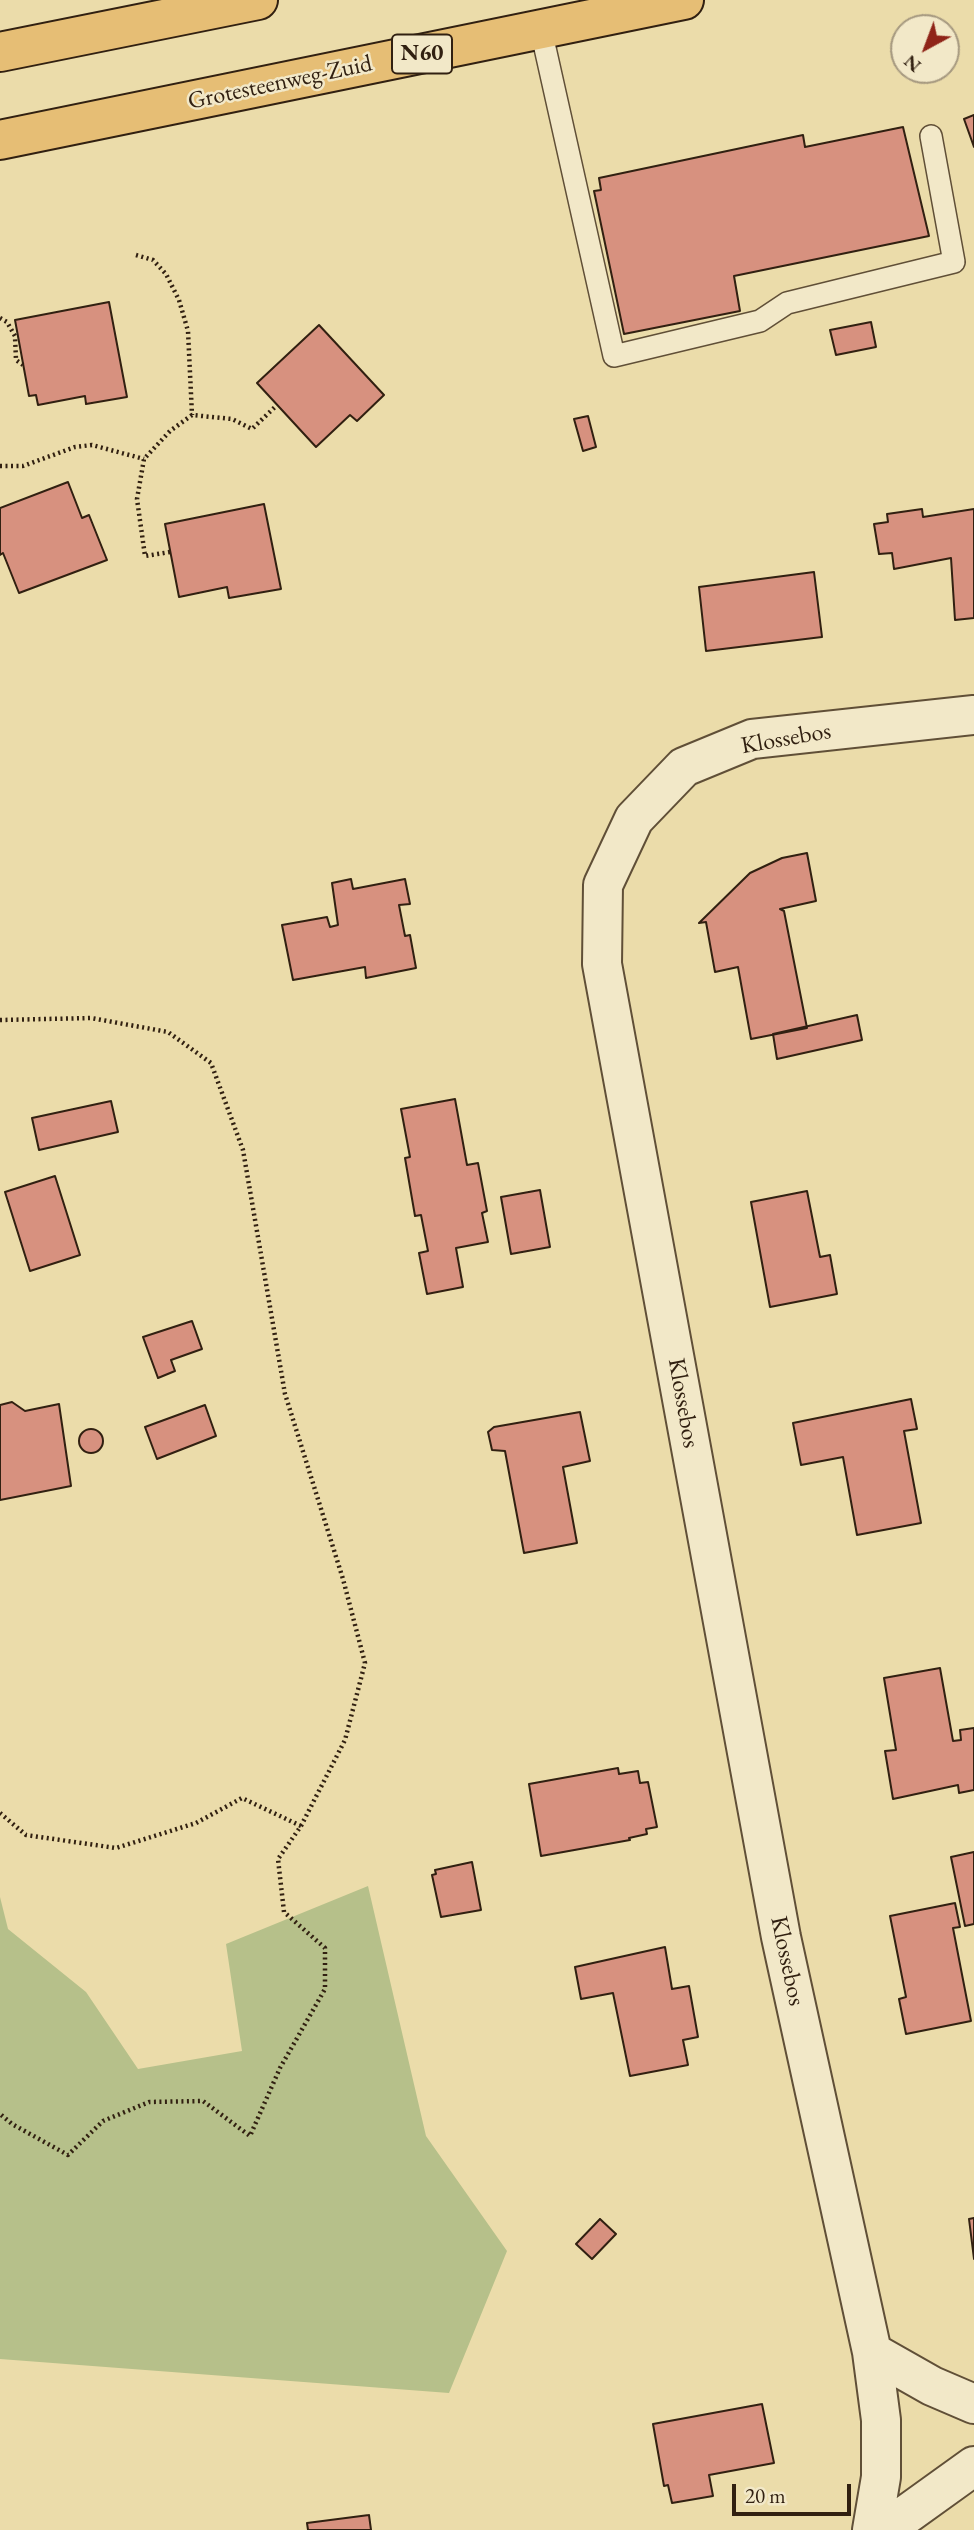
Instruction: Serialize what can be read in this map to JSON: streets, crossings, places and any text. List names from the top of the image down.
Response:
{
  "streets": {
    "highway": ["N60", "Grotesteenweg-Zuid"],
    "street": ["Klossebos"]
  },
  "scale_bar": "20 m",
  "north": "bottom left"
}
